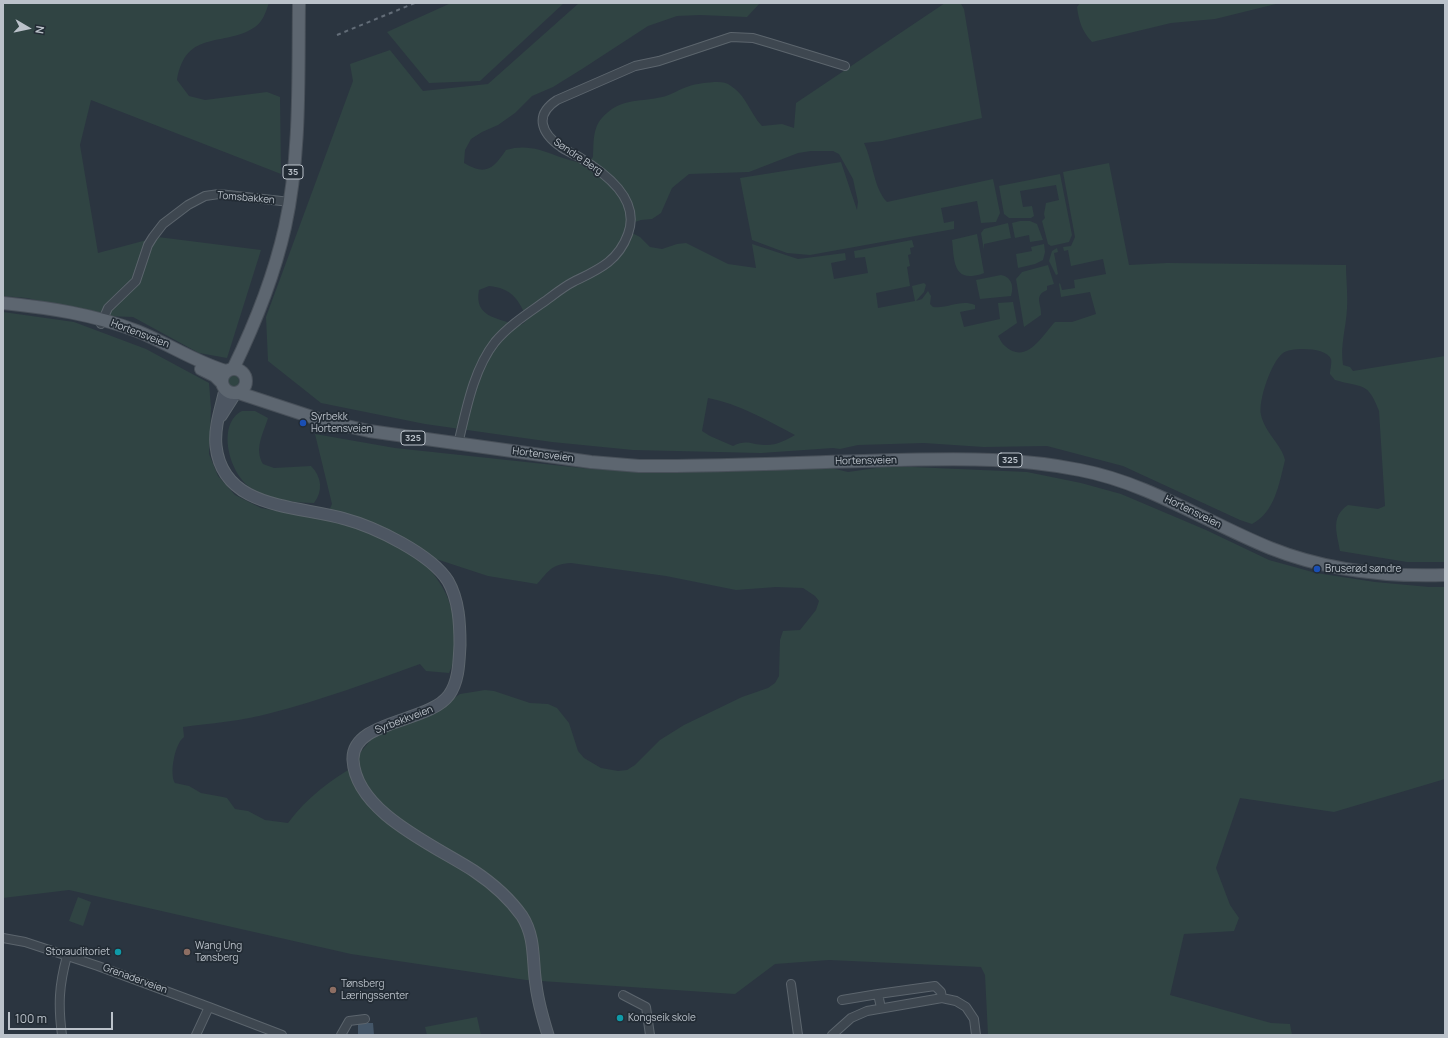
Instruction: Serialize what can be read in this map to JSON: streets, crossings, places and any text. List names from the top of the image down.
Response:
{
  "streets": {
    "main road": [
      "35",
      "Tomsbakken",
      "Hortensveien",
      "325",
      "Syrbekkveien"
    ],
    "street": ["Søndre Berg", "Grenaderveien"]
  },
  "crossings": [
    ["Søndre Berg", "Hortensveien"],
    ["Tomsbakken", "Hortensveien"],
    ["Tomsbakken", "Syrbekkveien"],
    ["Hortensveien", "Syrbekkveien"]
  ],
  "places": [
    "Syrbekk Hortensveien",
    "Bruserød søndre",
    "Storauditoriet",
    "Wang Ung Tønsberg",
    "Tønsberg Læringssenter",
    "Kongseik skole"
  ],
  "scale_bar": "100 m",
  "north": "right"
}
